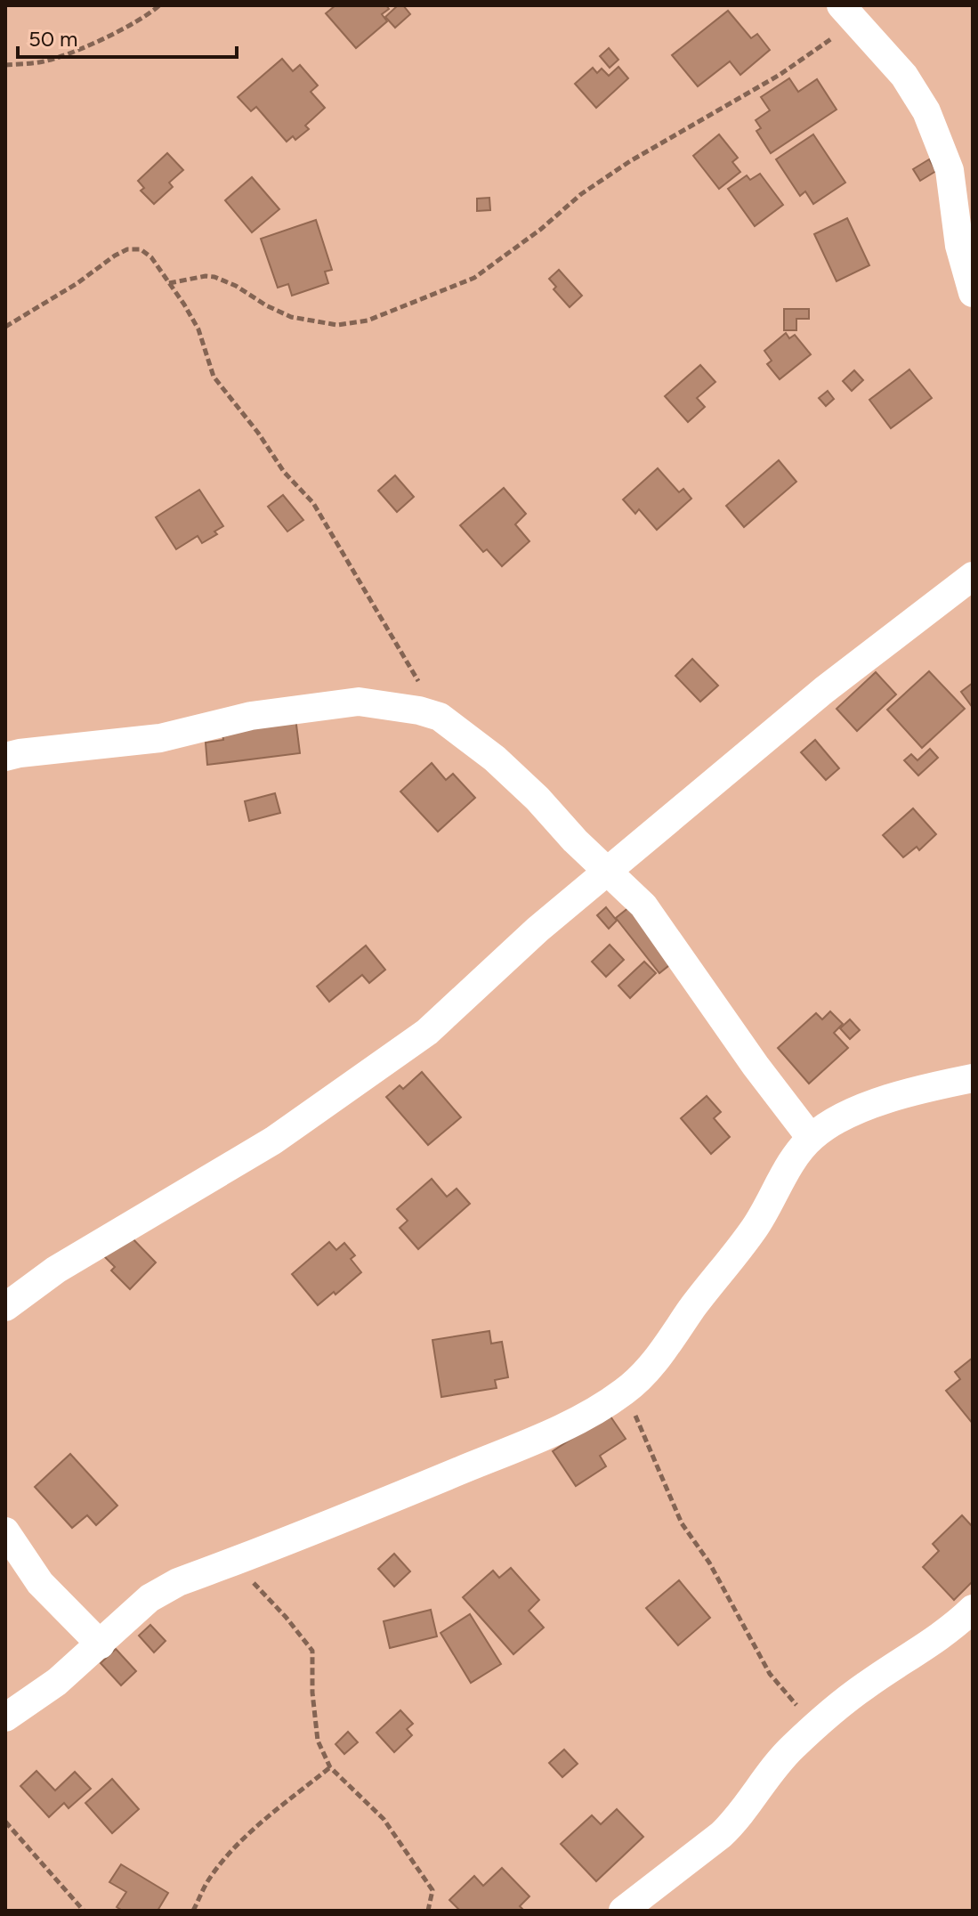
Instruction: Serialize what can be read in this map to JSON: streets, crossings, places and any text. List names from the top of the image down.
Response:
{
  "scale_bar": "50 m"
}
